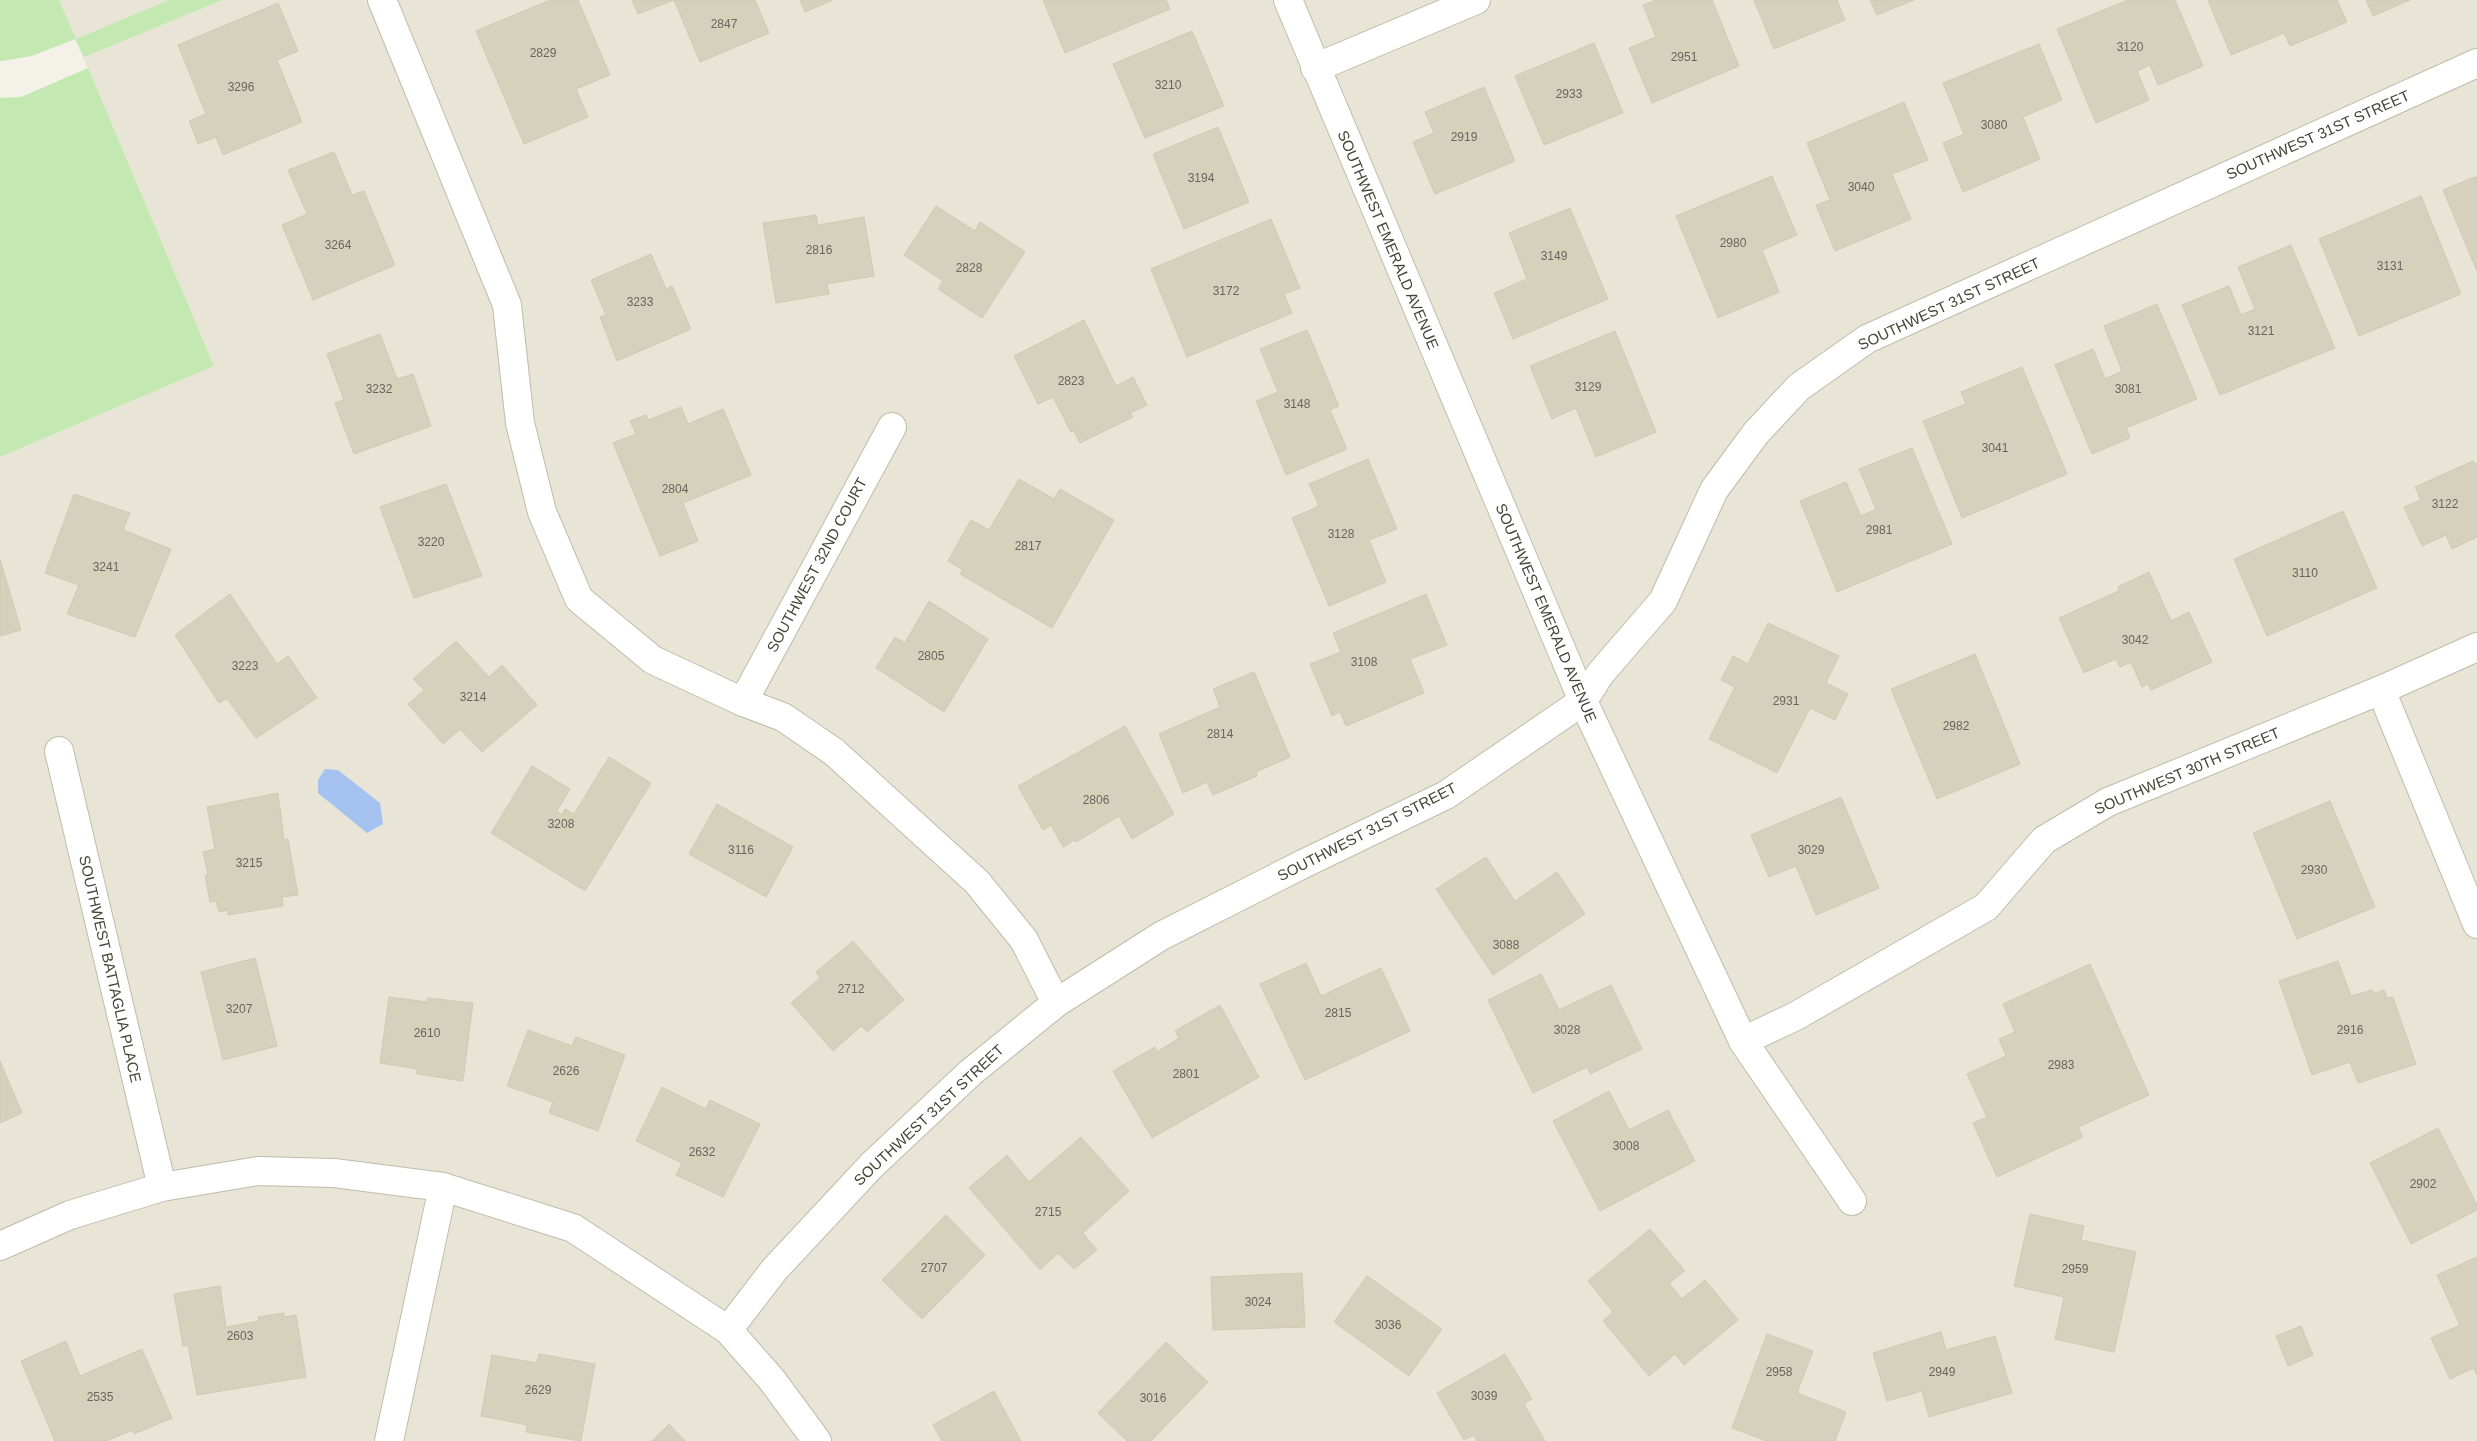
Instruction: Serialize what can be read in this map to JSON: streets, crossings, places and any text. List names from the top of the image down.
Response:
{
  "streets": {
    "street": [
      "SOUTHWEST 31ST STREET",
      "SOUTHWEST EMERALD AVENUE",
      "SOUTHWEST 32ND COURT",
      "SOUTHWEST 30TH STREET",
      "SOUTHWEST BATTAGLIA PLACE"
    ]
  },
  "crossings": [
    ["SOUTHWEST 31ST STREET", "SOUTHWEST EMERALD AVENUE"],
    ["SOUTHWEST EMERALD AVENUE", "SOUTHWEST 30TH STREET"]
  ],
  "house_numbers": [
    "2847",
    "3120",
    "2829",
    "2951",
    "3210",
    "3296",
    "2933",
    "3080",
    "2919",
    "3194",
    "3040",
    "2980",
    "3264",
    "2816",
    "3149",
    "3131",
    "2828",
    "3172",
    "3233",
    "3121",
    "2823",
    "3129",
    "3232",
    "3081",
    "3148",
    "3041",
    "2804",
    "3122",
    "2981",
    "3128",
    "3220",
    "2817",
    "3241",
    "3110",
    "3042",
    "2805",
    "3108",
    "3223",
    "3214",
    "2931",
    "2982",
    "2814",
    "2806",
    "3208",
    "3116",
    "3029",
    "3215",
    "2930",
    "3088",
    "2712",
    "3207",
    "2815",
    "3028",
    "2916",
    "2610",
    "2983",
    "2626",
    "2801",
    "3008",
    "2632",
    "2902",
    "2715",
    "2707",
    "2959",
    "3024",
    "3036",
    "2603",
    "2958",
    "2949",
    "2629",
    "3039",
    "2535",
    "3016"
  ]
}
